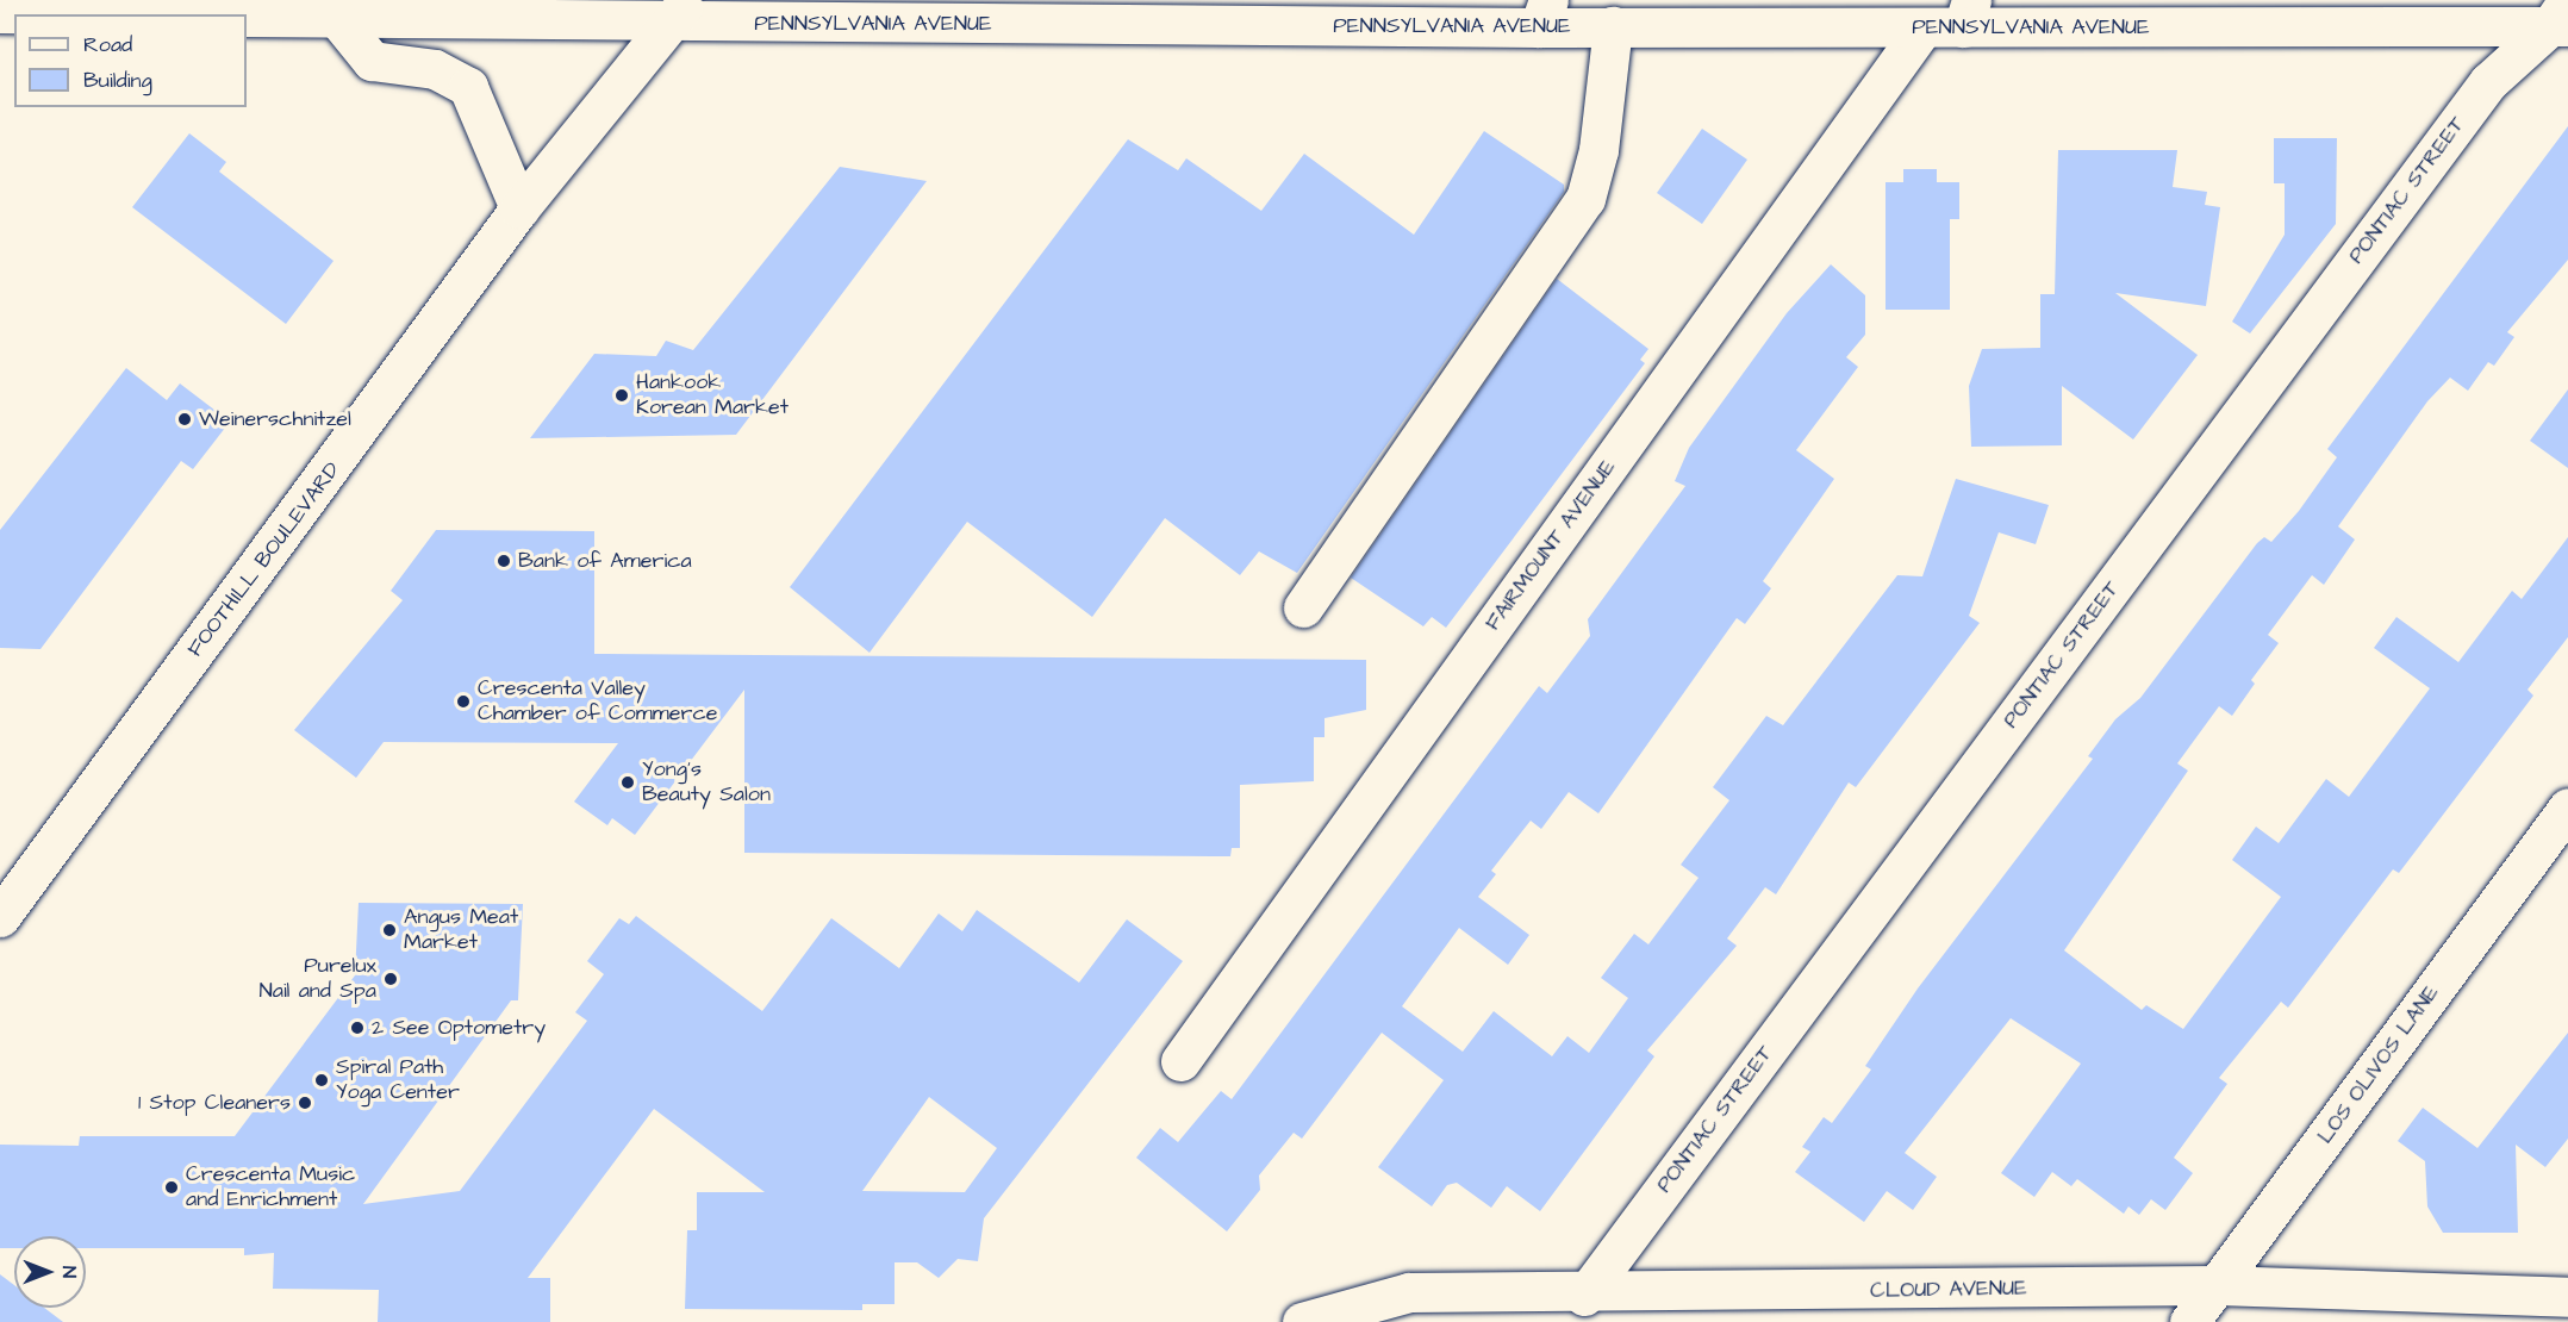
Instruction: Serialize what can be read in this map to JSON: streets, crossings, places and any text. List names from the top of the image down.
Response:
{
  "streets": {
    "street": [
      "PENNSYLVANIA AVENUE",
      "PONTIAC STREET",
      "FAIRMOUNT AVENUE",
      "FOOTHILL BOULEVARD",
      "LOS OLIVOS LANE",
      "CLOUD AVENUE"
    ]
  },
  "crossings": [
    ["PENNSYLVANIA AVENUE", "PONTIAC STREET"],
    ["PENNSYLVANIA AVENUE", "FAIRMOUNT AVENUE"],
    ["PENNSYLVANIA AVENUE", "FOOTHILL BOULEVARD"],
    ["PONTIAC STREET", "CLOUD AVENUE"],
    ["LOS OLIVOS LANE", "CLOUD AVENUE"]
  ],
  "places": [
    "Hankook Korean Market",
    "Weinerschnitzel",
    "Bank of America",
    "Crescenta Valley Chamber of Commerce",
    "Yong's Beauty Salon",
    "Angus Meat Market",
    "Purelux Nail and Spa",
    "2 See Optometry",
    "Spiral Path Yoga Center",
    "1 Stop Cleaners",
    "Crescenta Music and Enrichment"
  ],
  "legend": ["Road", "Building"],
  "north": "right"
}
